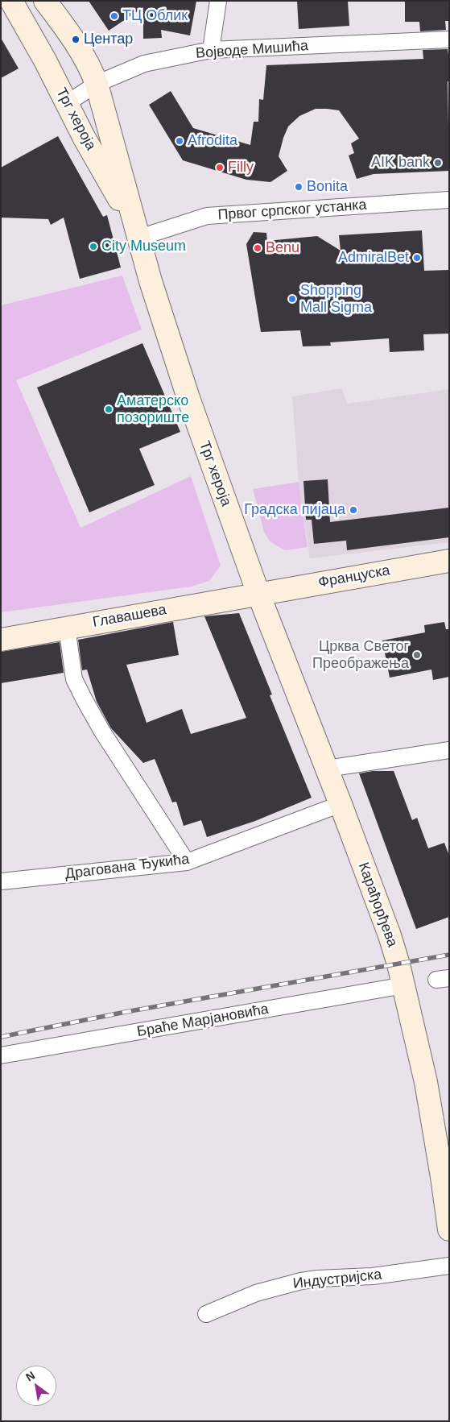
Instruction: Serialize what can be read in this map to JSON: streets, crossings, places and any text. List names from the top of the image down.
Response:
{
  "streets": {
    "main road": [
      "Трг хероја",
      "Француска",
      "Главашева",
      "Карађорђева"
    ],
    "street": [
      "Војводе Мишића",
      "Првог српског устанка",
      "Драгована Ђукића",
      "Браће Марјановића",
      "Индустријска"
    ]
  },
  "crossings": [
    ["Војводе Мишића", "Трг хероја"],
    ["Трг хероја", "Првог српског устанка"],
    ["Трг хероја", "Француска"],
    ["Трг хероја", "Главашева"],
    ["Трг хероја", "Карађорђева"],
    ["Француска", "Главашева"],
    ["Француска", "Карађорђева"],
    ["Главашева", "Карађорђева"],
    ["Драгована Ђукића", "Карађорђева"],
    ["Карађорђева", "Браће Марјановића"]
  ],
  "places": [
    "ТЦ Облик",
    "Центар",
    "Afrodita",
    "AIK bank",
    "Filly",
    "Bonita",
    "City Museum",
    "Benu",
    "AdmiralBet",
    "Shopping Mall Sigma",
    "Аматерско позориште",
    "Градска пијаца",
    "Црква Светог Преображења"
  ],
  "north": "top left"
}
